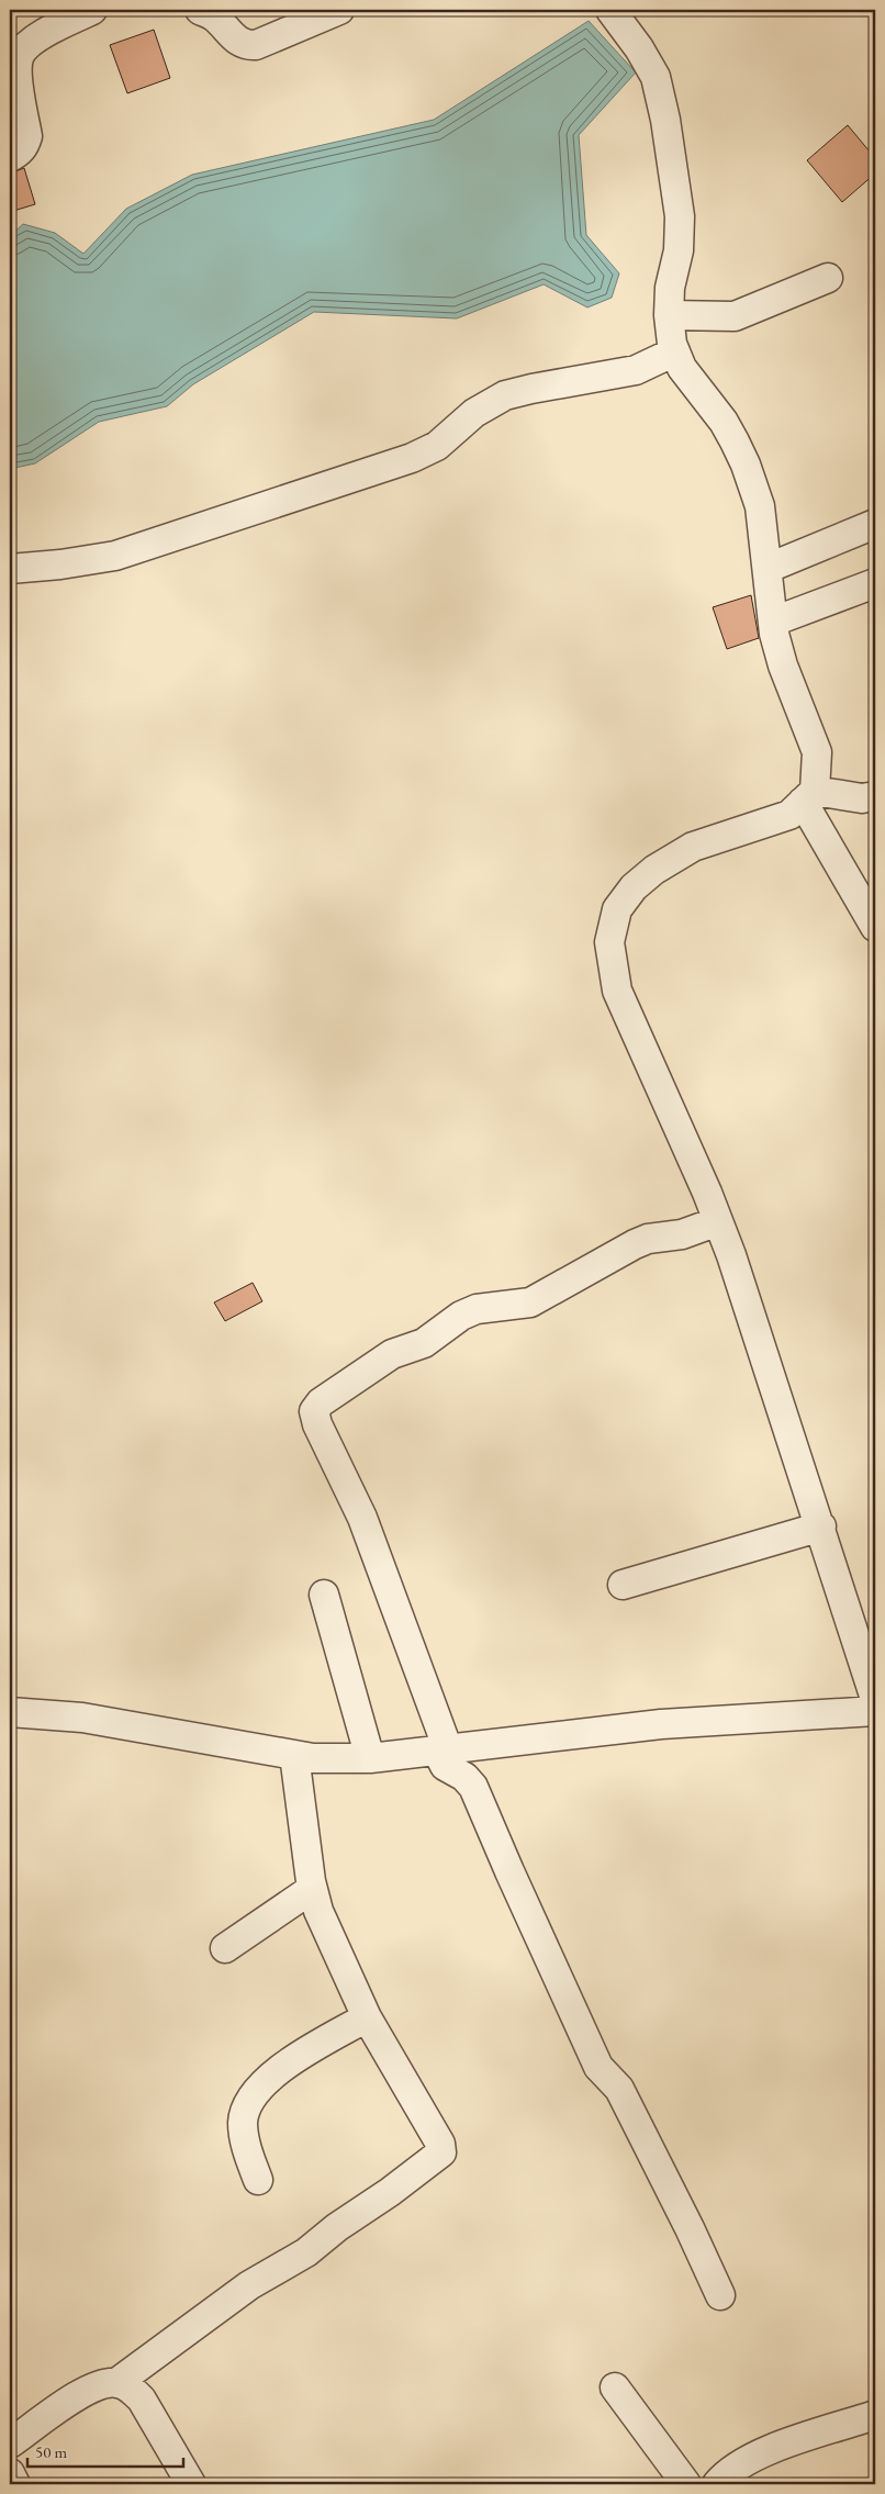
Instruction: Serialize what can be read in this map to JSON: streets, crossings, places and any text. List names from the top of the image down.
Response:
{
  "scale_bar": "50 m"
}
